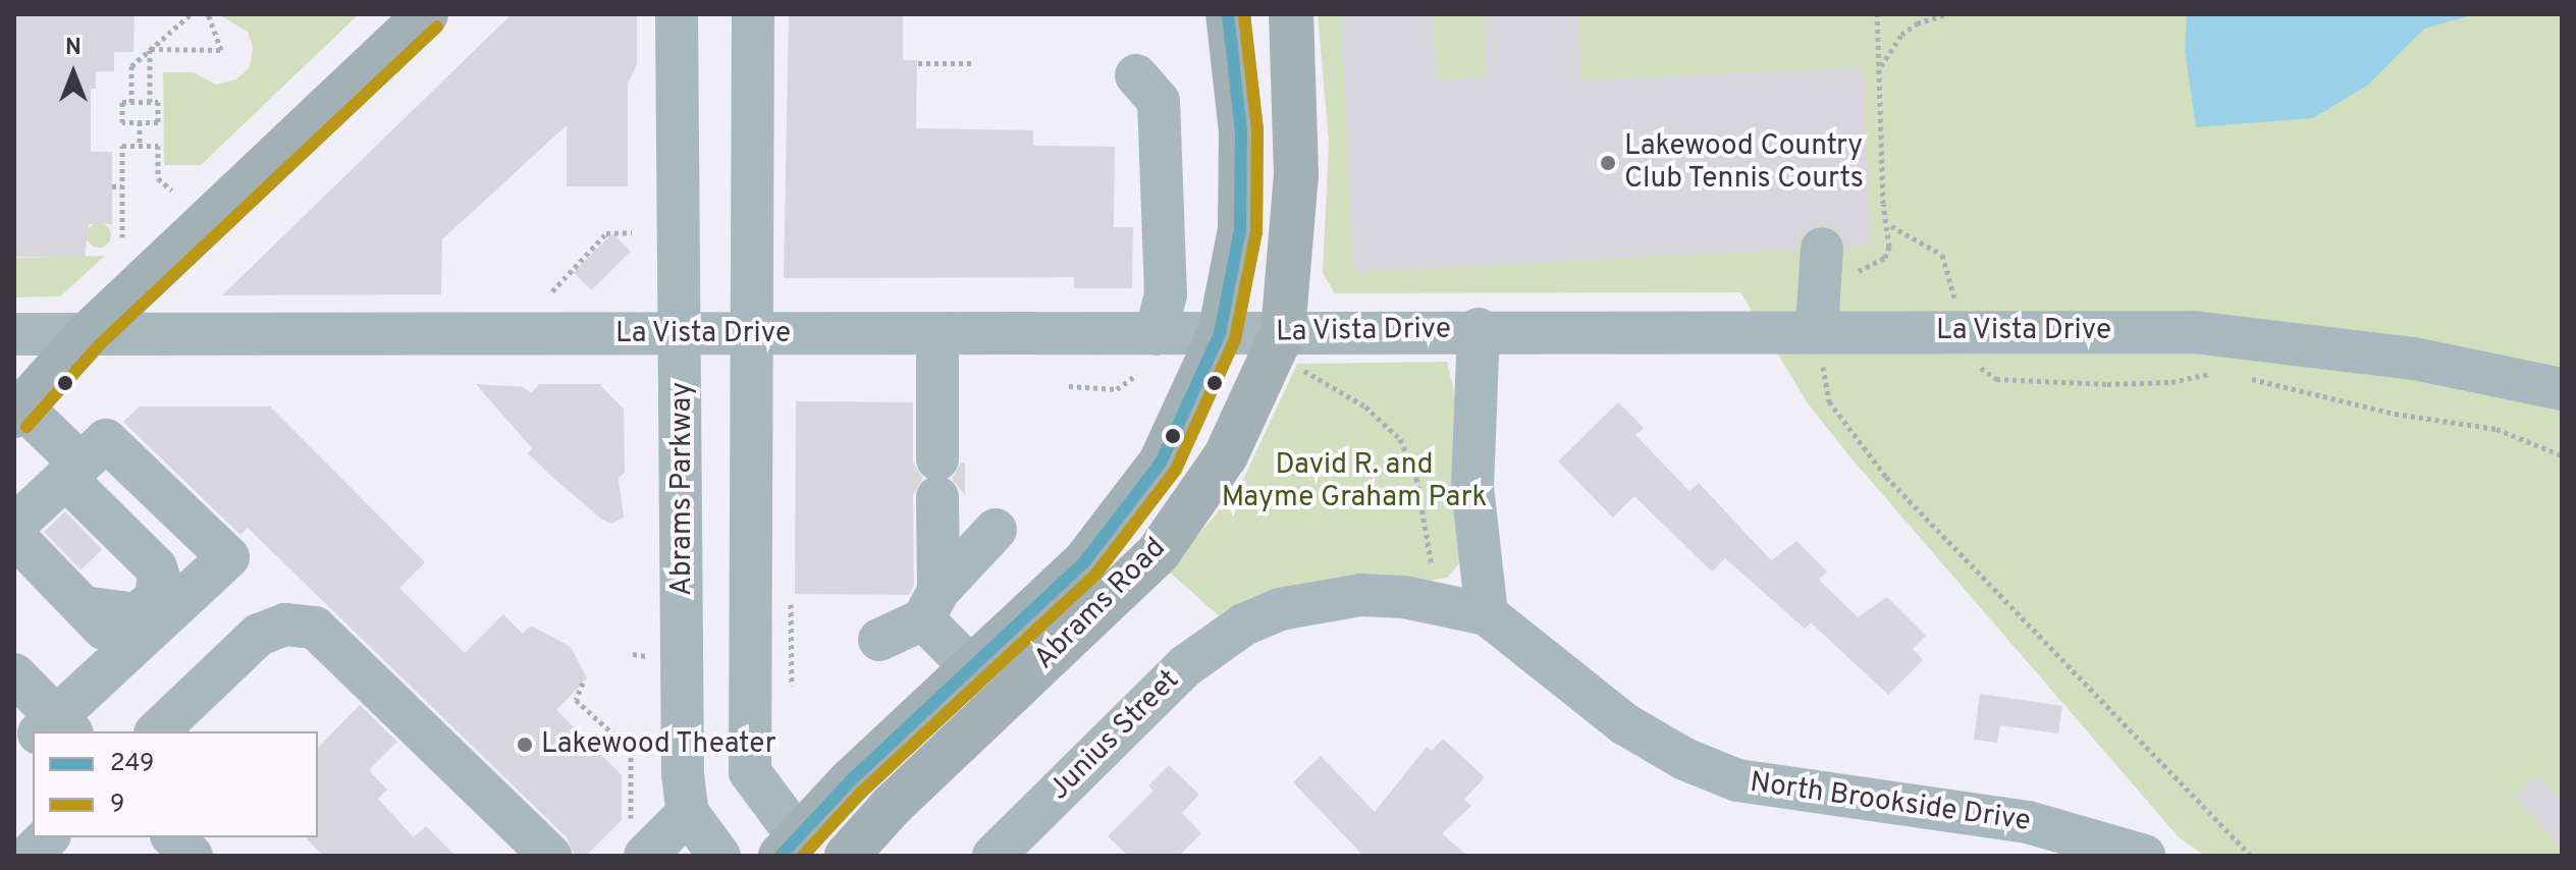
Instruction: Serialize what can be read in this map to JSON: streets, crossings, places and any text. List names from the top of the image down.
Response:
{
  "streets": {
    "main road": ["Abrams Road"],
    "street": [
      "La Vista Drive",
      "Abrams Parkway",
      "Junius Street",
      "North Brookside Drive"
    ]
  },
  "crossings": [
    ["La Vista Drive", "Abrams Parkway"],
    ["La Vista Drive", "Abrams Road"],
    ["Junius Street", "North Brookside Drive"]
  ],
  "parks": ["David R. and Mayme Graham Park"],
  "places": ["Lakewood Country Club Tennis Courts", "Lakewood Theater"],
  "lines": ["transit line 249", "transit line 9"],
  "legend": ["249", "9"],
  "north": "top"
}
